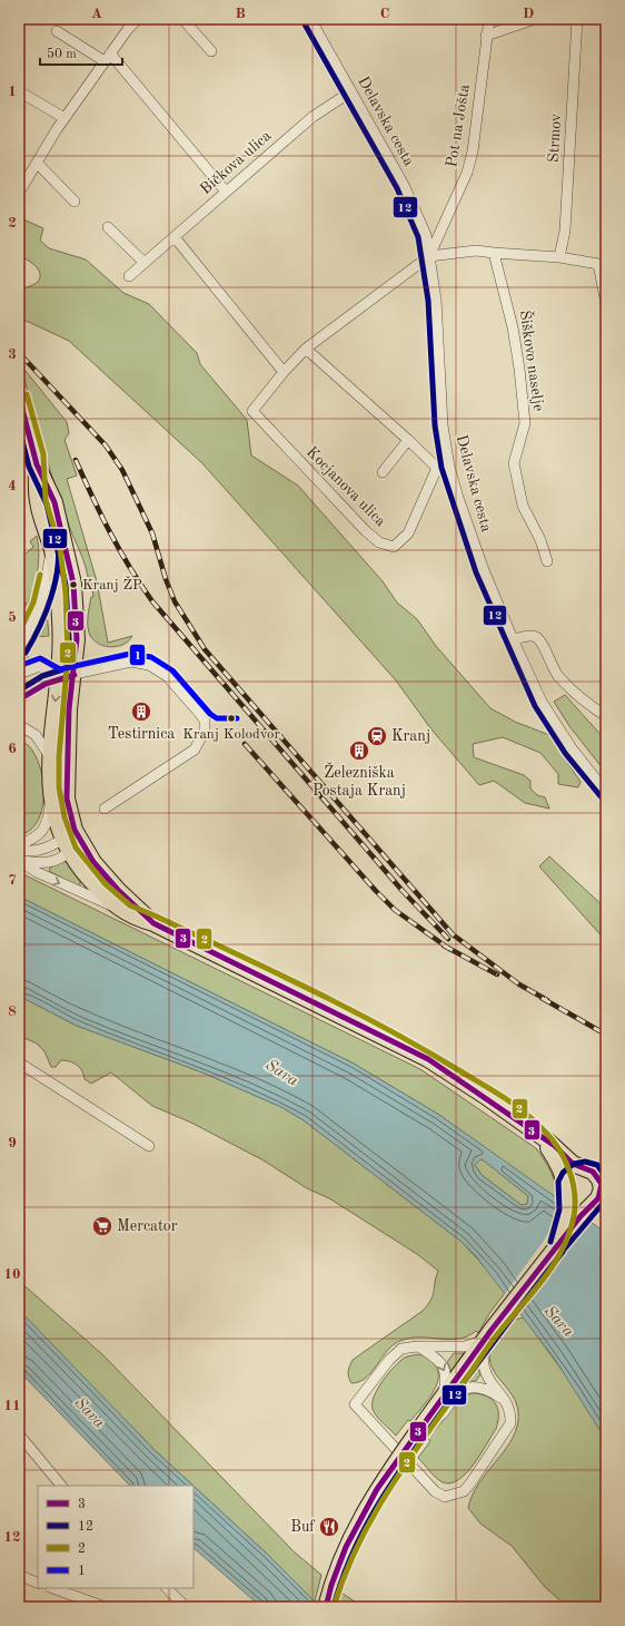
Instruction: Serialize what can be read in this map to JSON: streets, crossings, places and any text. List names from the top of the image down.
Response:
{
  "streets": {
    "street": [
      "Delavska cesta",
      "Pot na Jošta",
      "Strmov",
      "Bičkova ulica",
      "Šiškovo naselje",
      "Kocjanova ulica"
    ]
  },
  "crossings": [
    ["Delavska cesta", "Pot na Jošta"],
    ["Delavska cesta", "Bičkova ulica"],
    ["Delavska cesta", "Kocjanova ulica"],
    ["Pot na Jošta", "Kocjanova ulica"]
  ],
  "water": ["Sava"],
  "places": {
    "other": ["Kranj ŽP", "Kranj Kolodvor"],
    "building": ["Testirnica", "Železniška Postaja Kranj"],
    "station": ["Kranj"],
    "supermarket": ["Mercator"],
    "restaurant": ["Buf"]
  },
  "lines": [
    "transit line 12",
    "transit line 2",
    "transit line 3",
    "transit line 1"
  ],
  "legend": [
    "3",
    "12",
    "2",
    "1"
  ],
  "scale_bar": "50 m",
  "grid": {
    "columns": [
      "A",
      "B",
      "C",
      "D"
    ],
    "rows": [
      "1",
      "2",
      "3",
      "4",
      "5",
      "6",
      "7",
      "8",
      "9",
      "10",
      "11",
      "12"
    ]
  }
}
